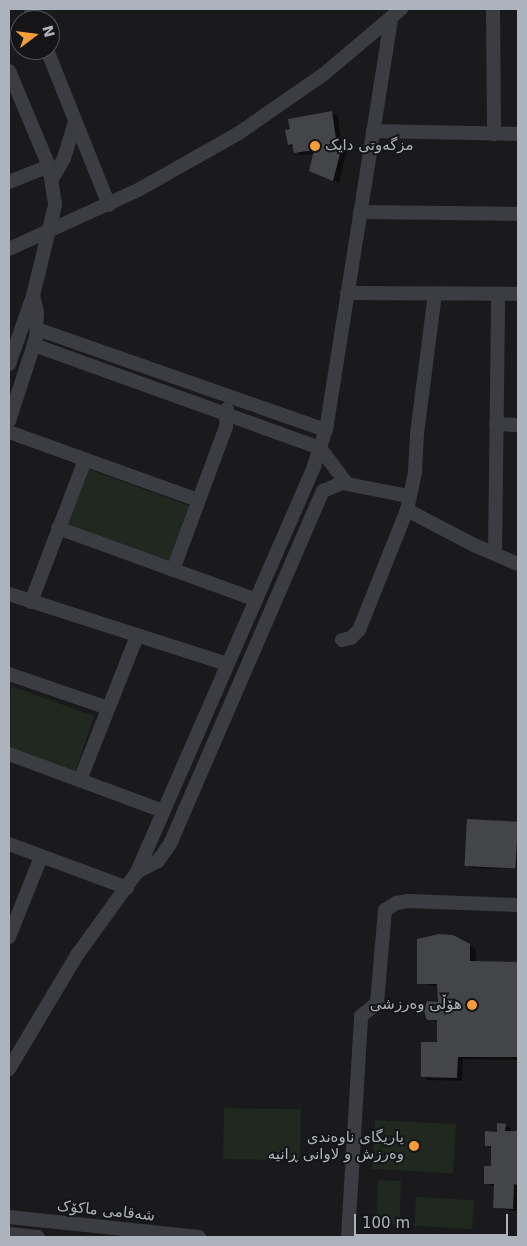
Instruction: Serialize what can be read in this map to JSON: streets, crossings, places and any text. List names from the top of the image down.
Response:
{
  "streets": {
    "street": ["شەقامی ماکۆک"]
  },
  "places": ["مزگەوتی دایک", "هۆڵی وەرزشی", "یاریگای ناوەندی وەرزش و لاوانی ڕانیە"],
  "scale_bar": "100 m",
  "north": "right"
}
